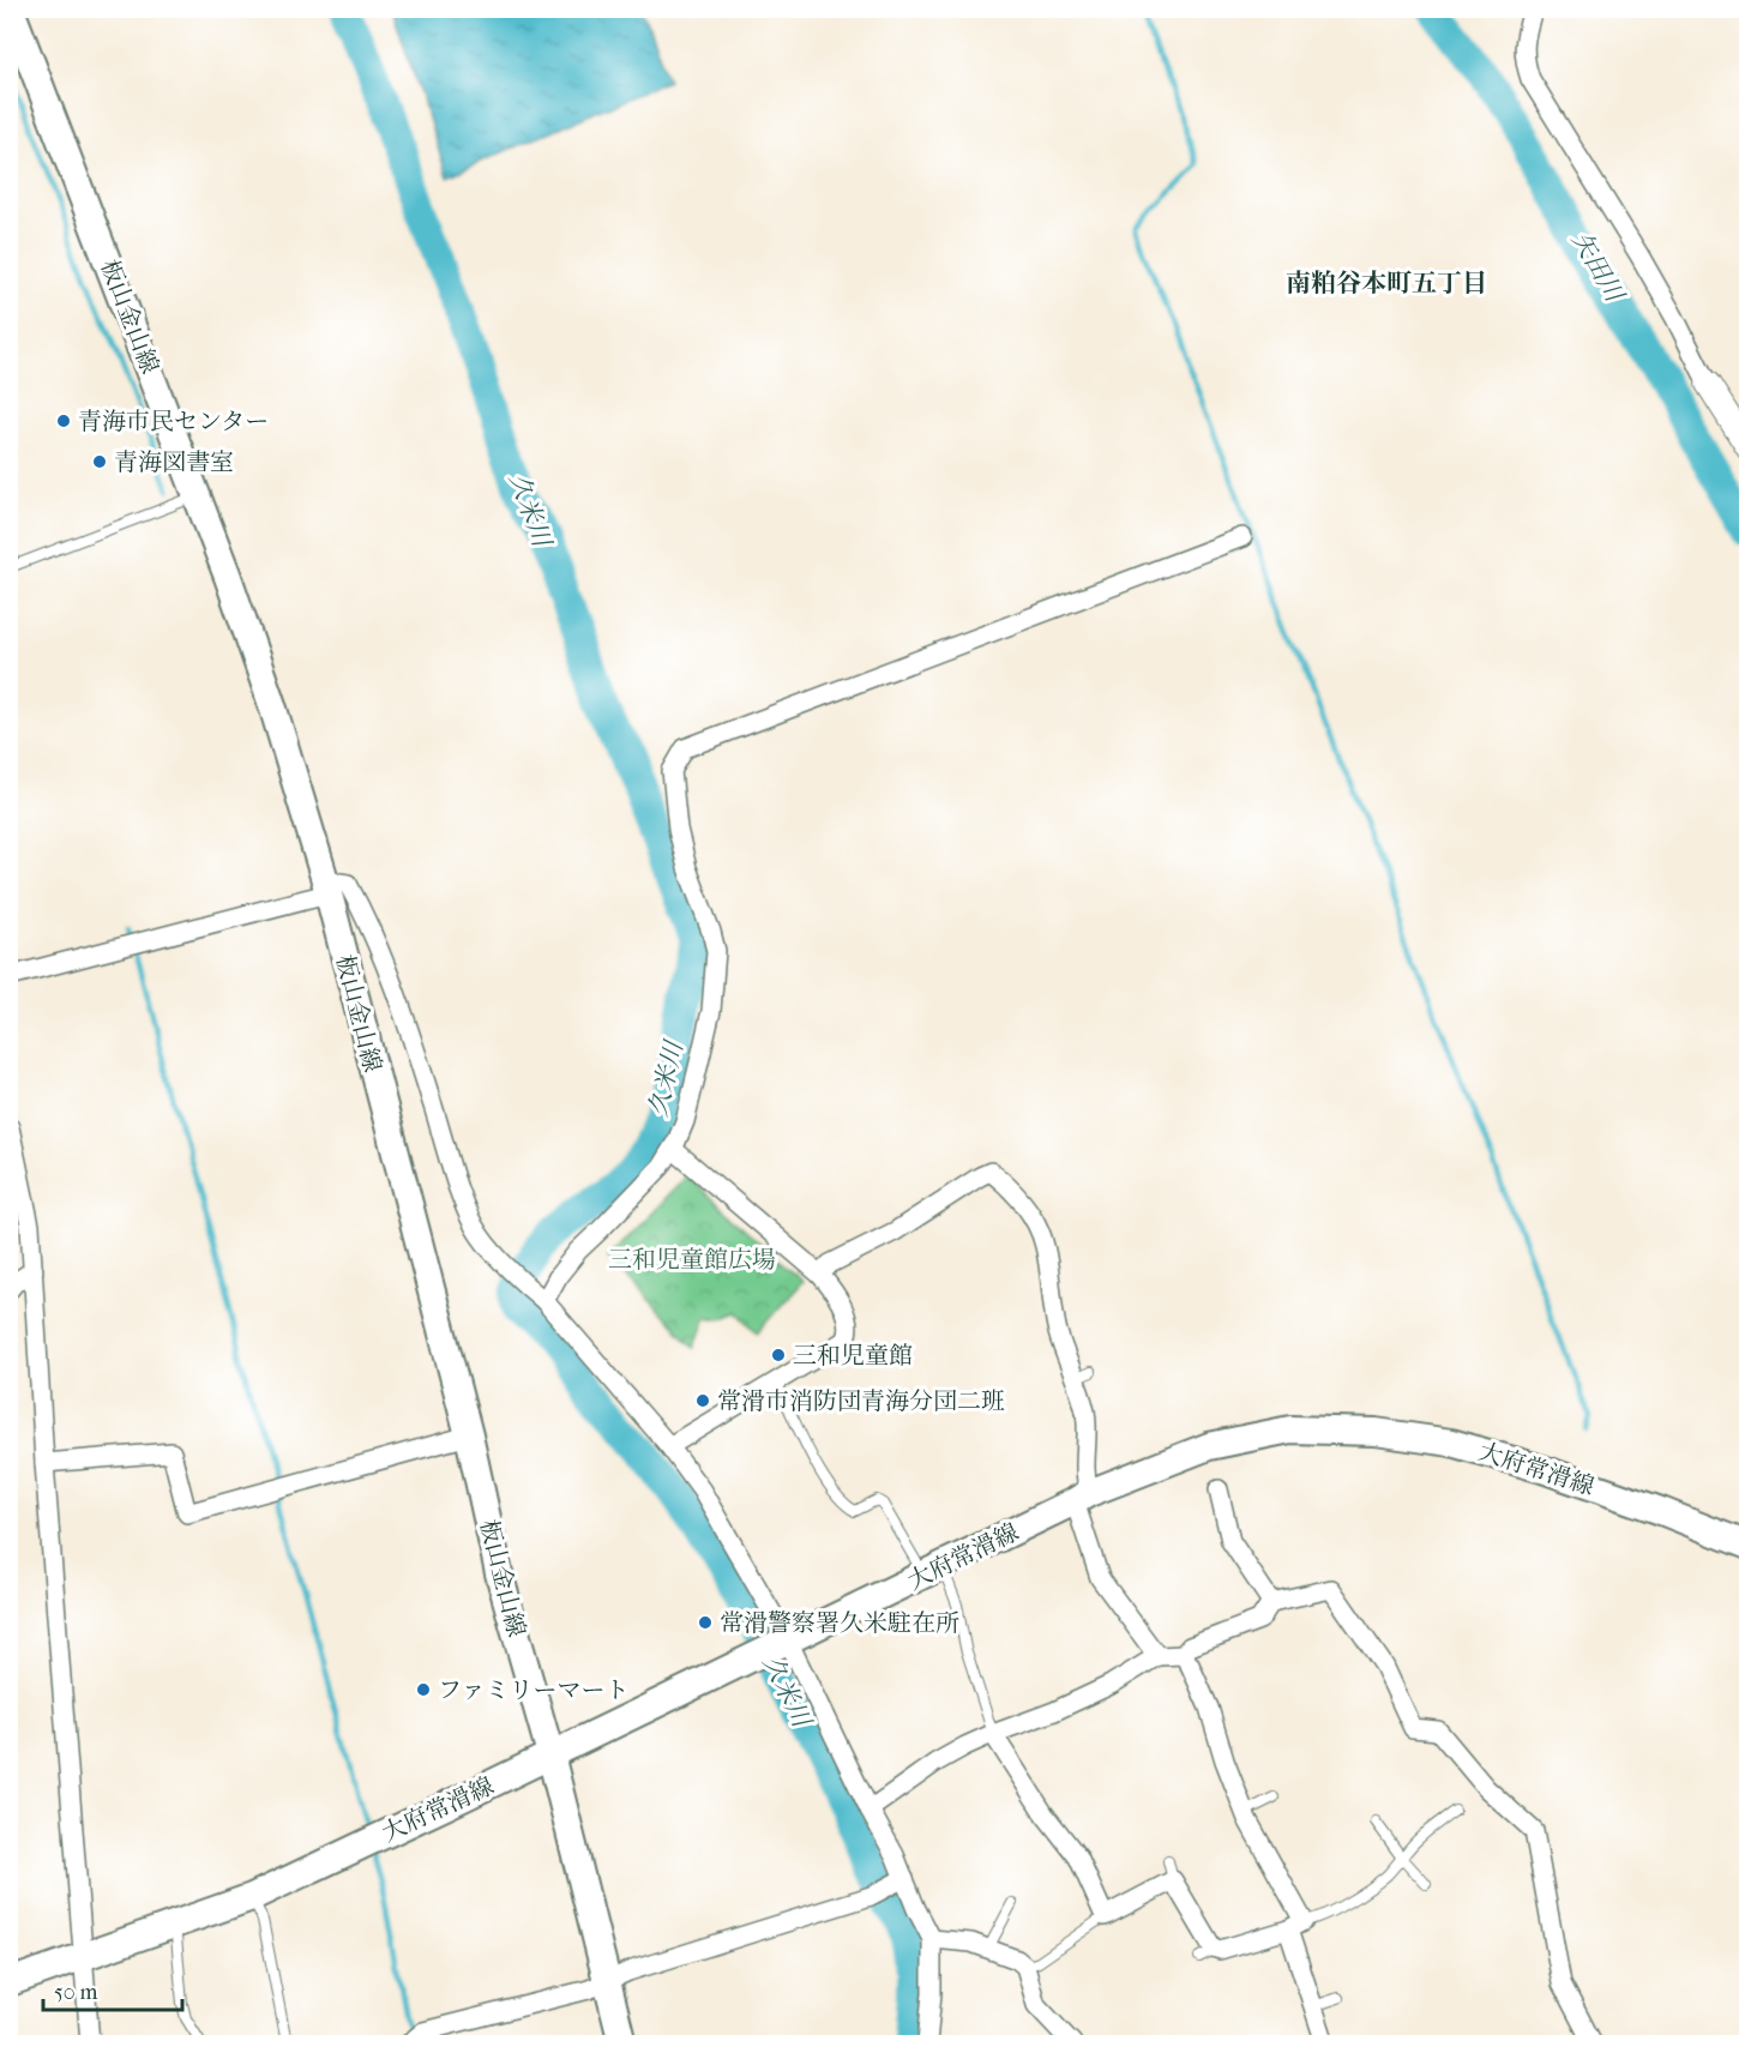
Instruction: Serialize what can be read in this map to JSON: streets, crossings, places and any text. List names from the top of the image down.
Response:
{
  "streets": {
    "main road": ["板山金山線", "大府常滑線"]
  },
  "crossings": [
    ["板山金山線", "大府常滑線"]
  ],
  "districts": ["南粕谷本町五丁目"],
  "water": ["矢田川", "久米川"],
  "parks": ["三和児童館広場"],
  "places": [
    "青海市民センター",
    "青海図書室",
    "三和児童館",
    "常滑市消防団青海分団二班",
    "常滑警察署久米駐在所",
    "ファミリーマート"
  ],
  "scale_bar": "50 m"
}
